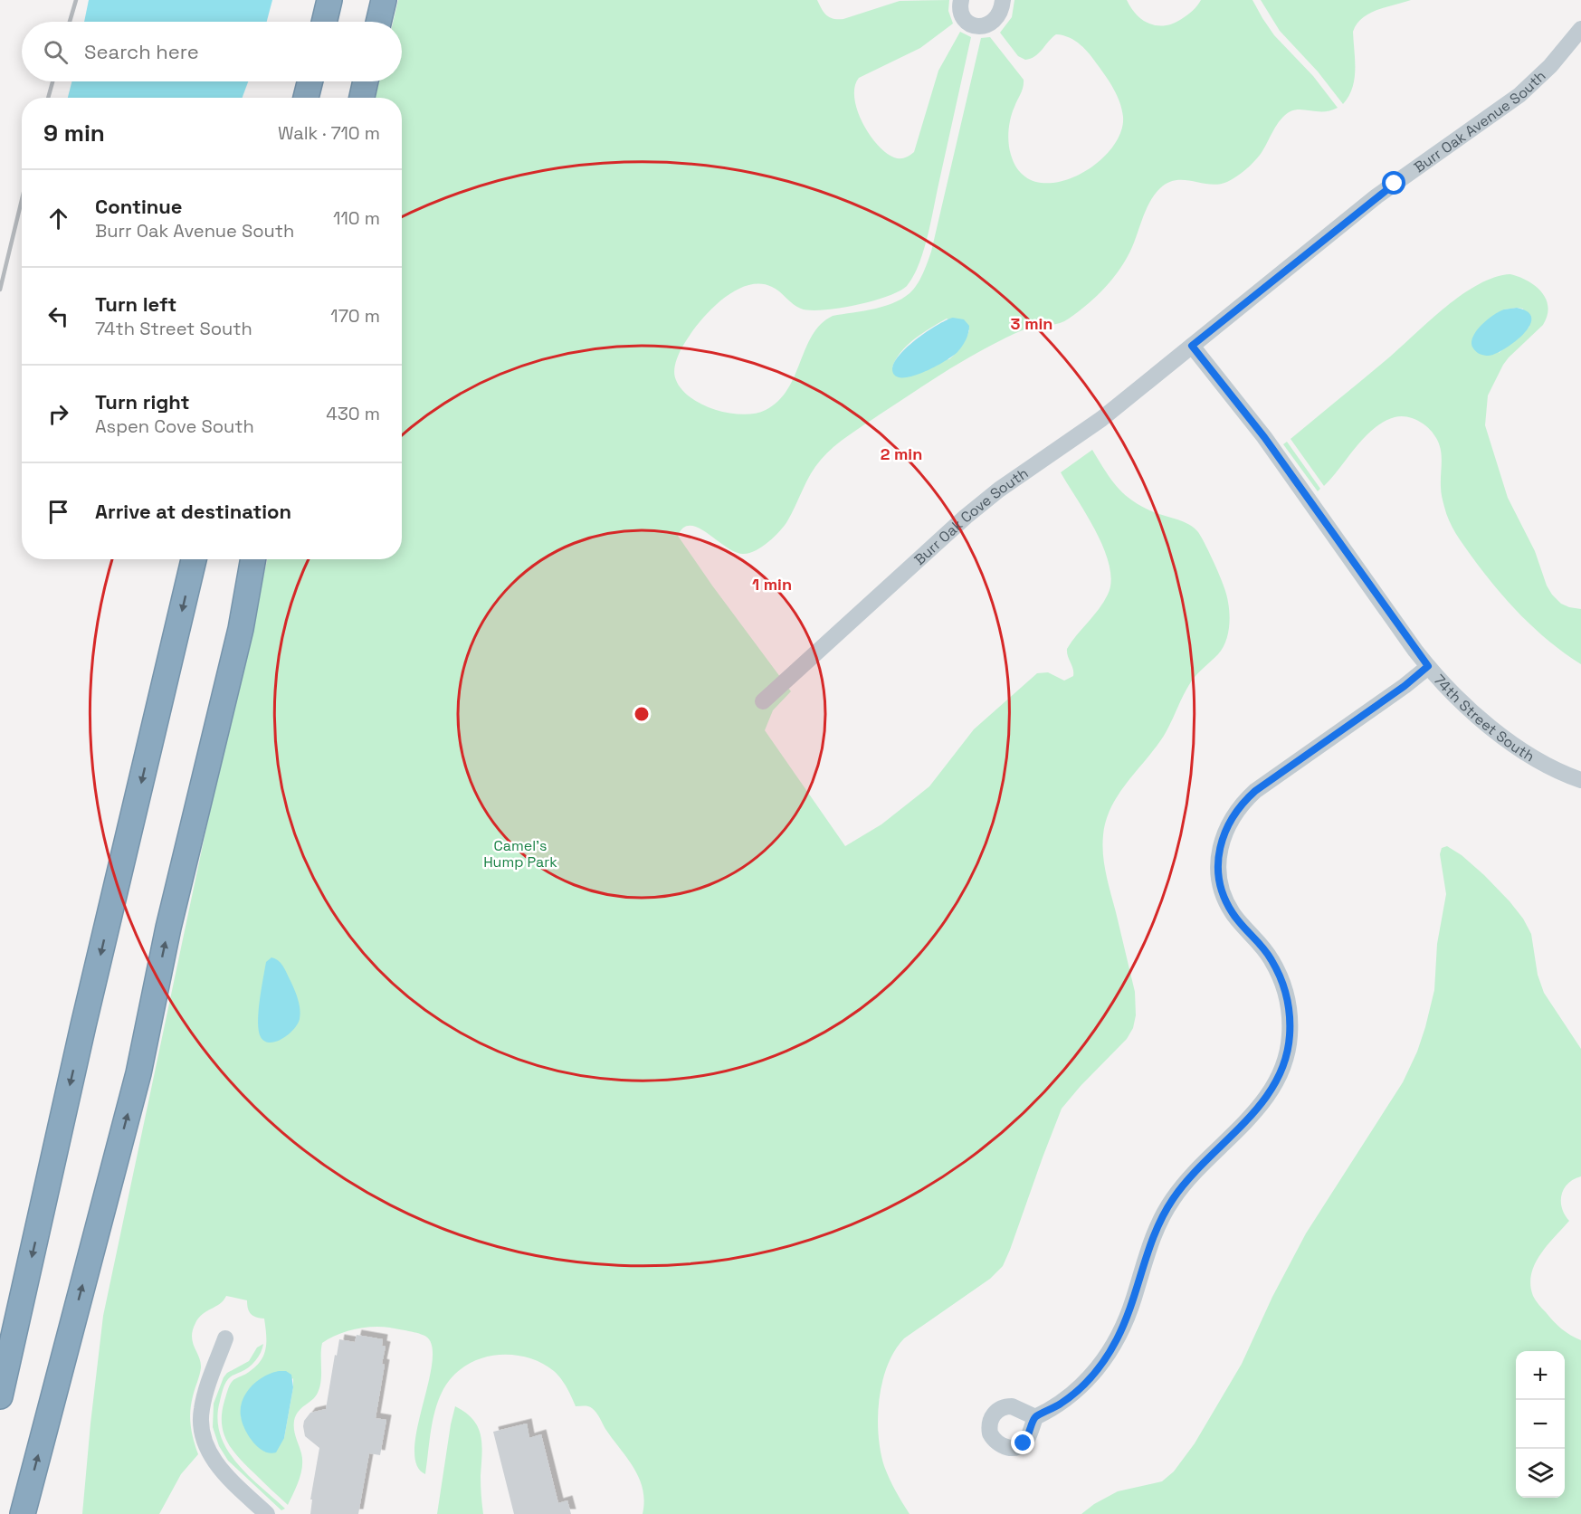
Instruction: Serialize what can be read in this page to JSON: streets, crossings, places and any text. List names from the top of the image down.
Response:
{
  "streets": {
    "street": ["Burr Oak Avenue South", "Burr Oak Cove South", "74th Street South"]
  },
  "crossings": [
    ["Burr Oak Avenue South", "Burr Oak Cove South"],
    ["Burr Oak Avenue South", "74th Street South"],
    ["Burr Oak Cove South", "74th Street South"]
  ],
  "parks": ["Camel's Hump Park"],
  "page": {
    "search": "Search here",
    "heading": ["9 min", "Walk · 710 m"],
    "list": [
      ["Continue", "Burr Oak Avenue South", "110 m"],
      ["Turn left", "74th Street South", "170 m"],
      ["Turn right", "Aspen Cove South", "430 m"],
      "Arrive at destination"
    ],
    "map_buttons": ["+", "−"]
  },
  "rings": ["3 min", "2 min", "1 min"]
}
